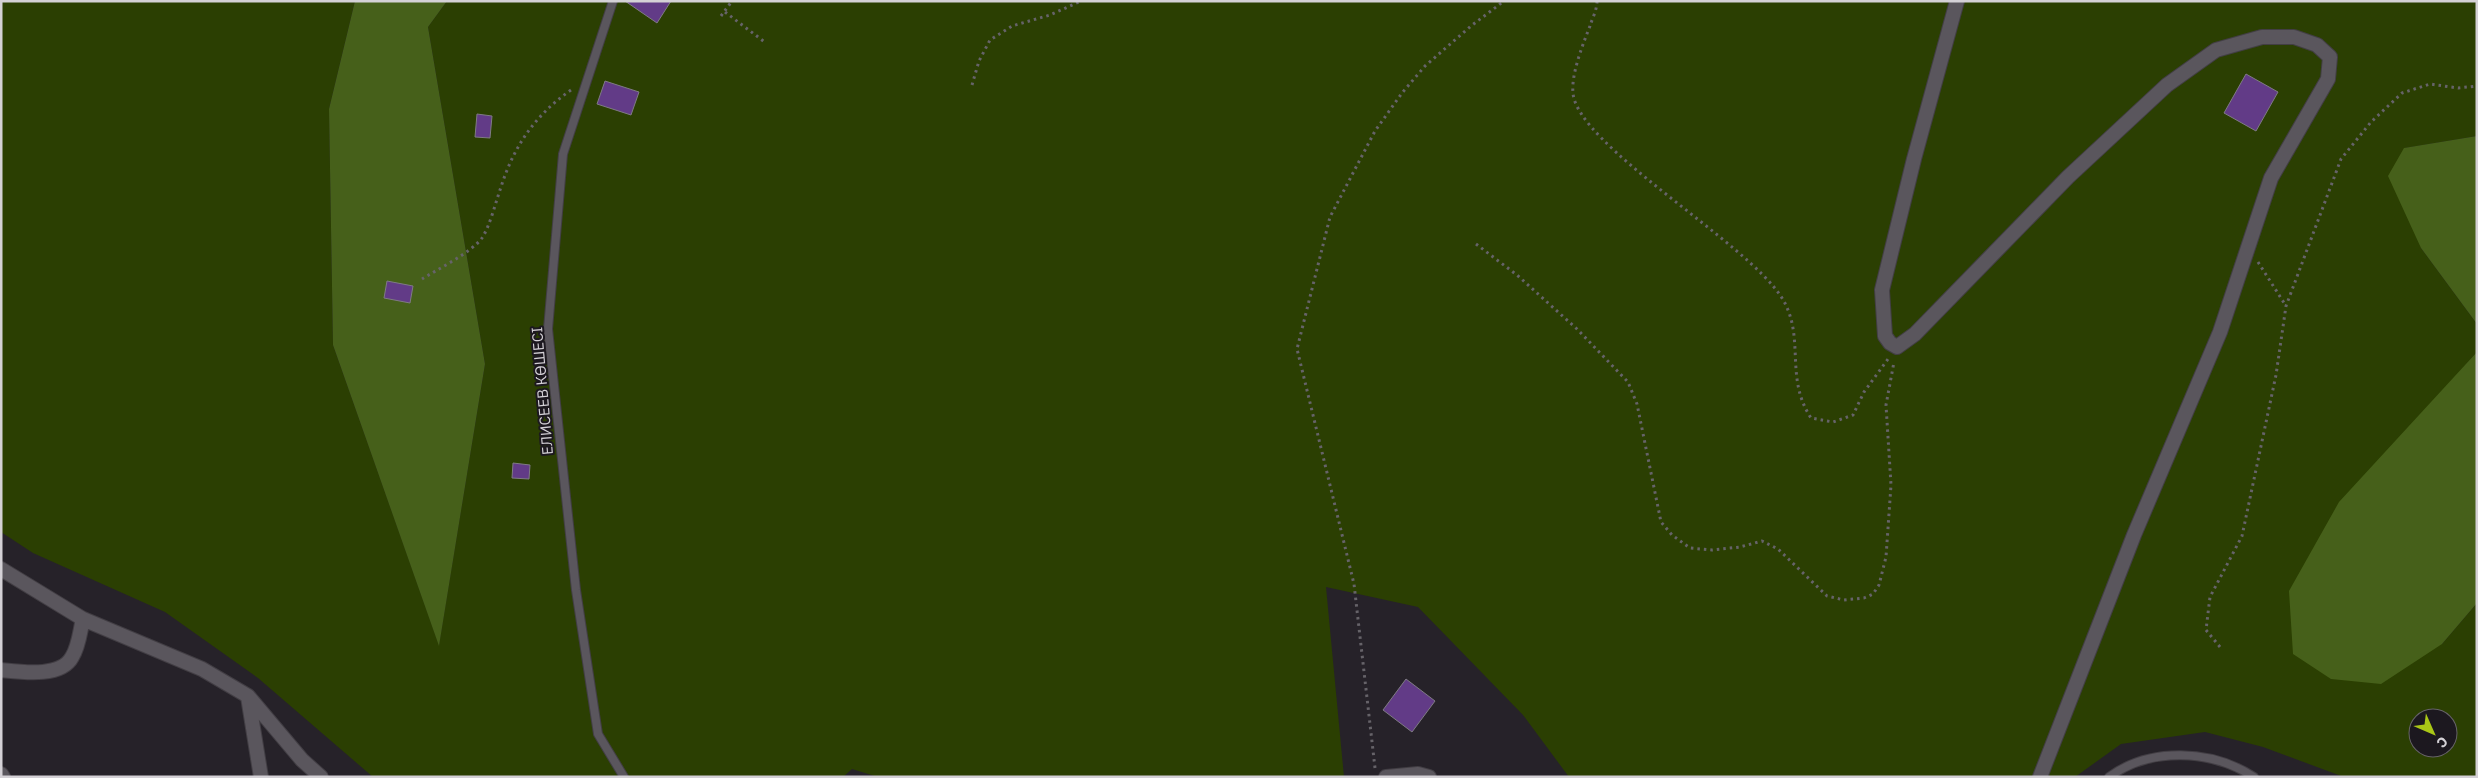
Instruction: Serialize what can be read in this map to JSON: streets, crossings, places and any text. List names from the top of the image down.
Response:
{
  "streets": {
    "lane": ["ЕЛИСЕЕВ КӨШЕСІ"]
  },
  "north": "bottom right"
}
